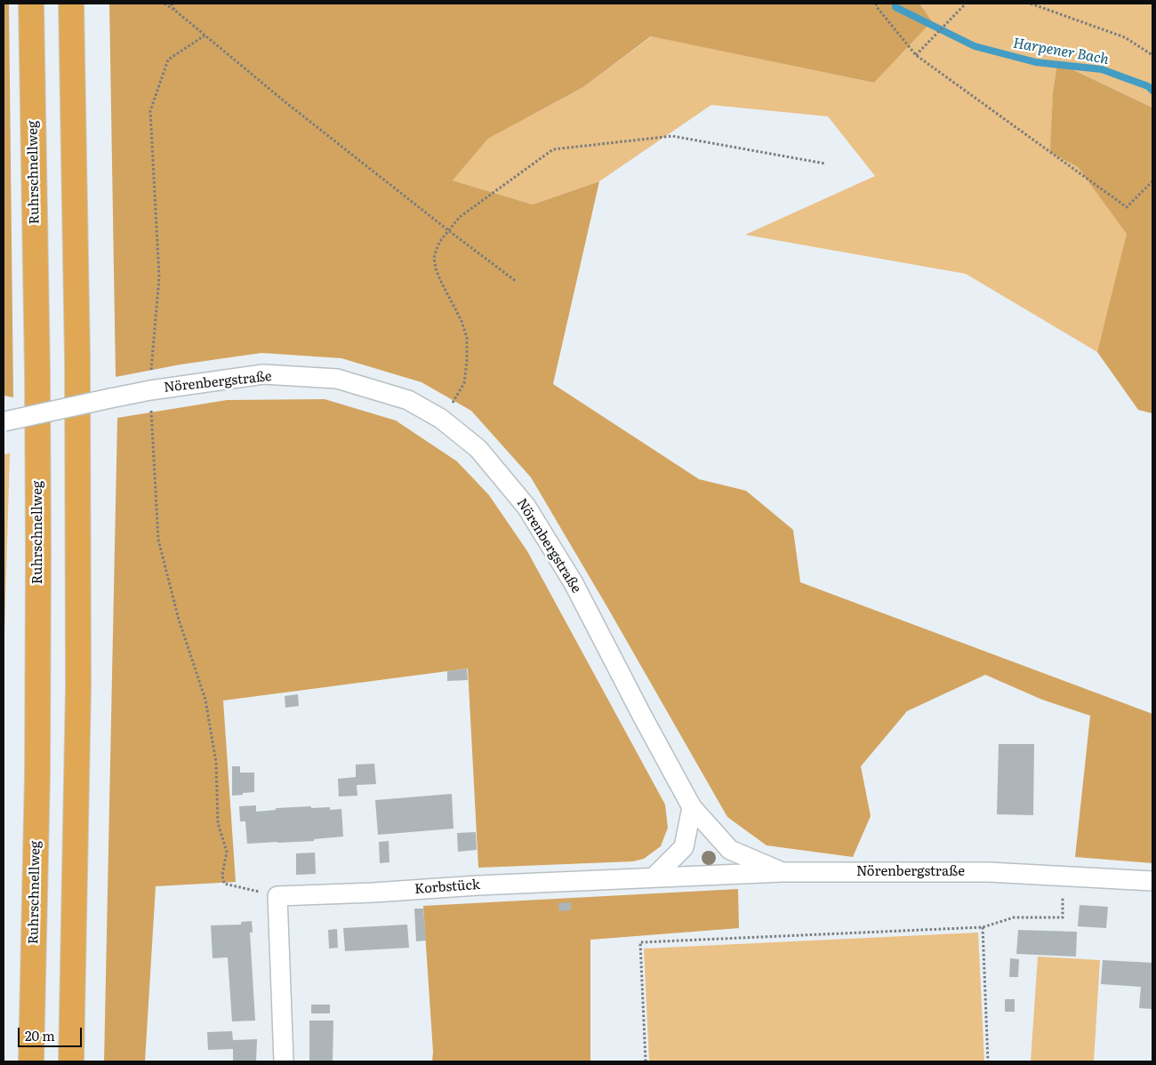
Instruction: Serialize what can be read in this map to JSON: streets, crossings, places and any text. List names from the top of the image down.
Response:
{
  "streets": {
    "highway": ["Ruhrschnellweg"],
    "street": ["Nörenbergstraße", "Korbstück"]
  },
  "crossings": [
    ["Nörenbergstraße", "Korbstück"]
  ],
  "water": ["Harpener Bach"],
  "scale_bar": "20 m"
}
